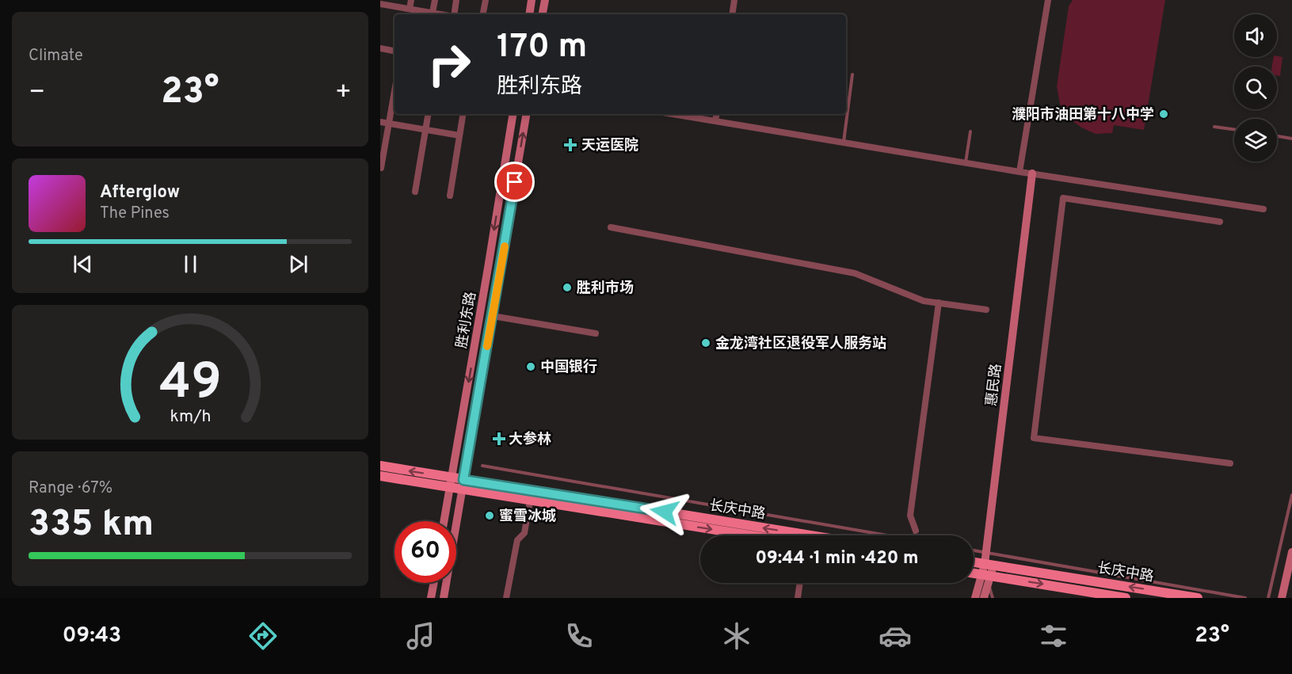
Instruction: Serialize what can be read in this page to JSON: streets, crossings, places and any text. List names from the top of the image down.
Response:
{
  "streets": {
    "main road": ["胜利东路", "惠民路", "长庆中路"]
  },
  "crossings": [
    ["胜利东路", "长庆中路"],
    ["惠民路", "长庆中路"]
  ],
  "places": {
    "other": [
      "濮阳市油田第十八中学",
      "胜利市场",
      "金龙湾社区退役军人服务站",
      "中国银行",
      "蜜雪冰城"
    ],
    "health": ["天运医院", "大参林"]
  },
  "page": {
    "tile": [
      "Climate",
      ["Range · 67%", "335 km"]
    ],
    "turn": ["170 m", "胜利东路"],
    "heat": ["−", "23°", "+"],
    "song": ["Afterglow", "The Pines"],
    "limit": "60",
    "trip": "09:44 · 1 min · 420 m",
    "tabs": ["09:43", "23°"],
    "gauge": ["49", "km/h"]
  }
}
